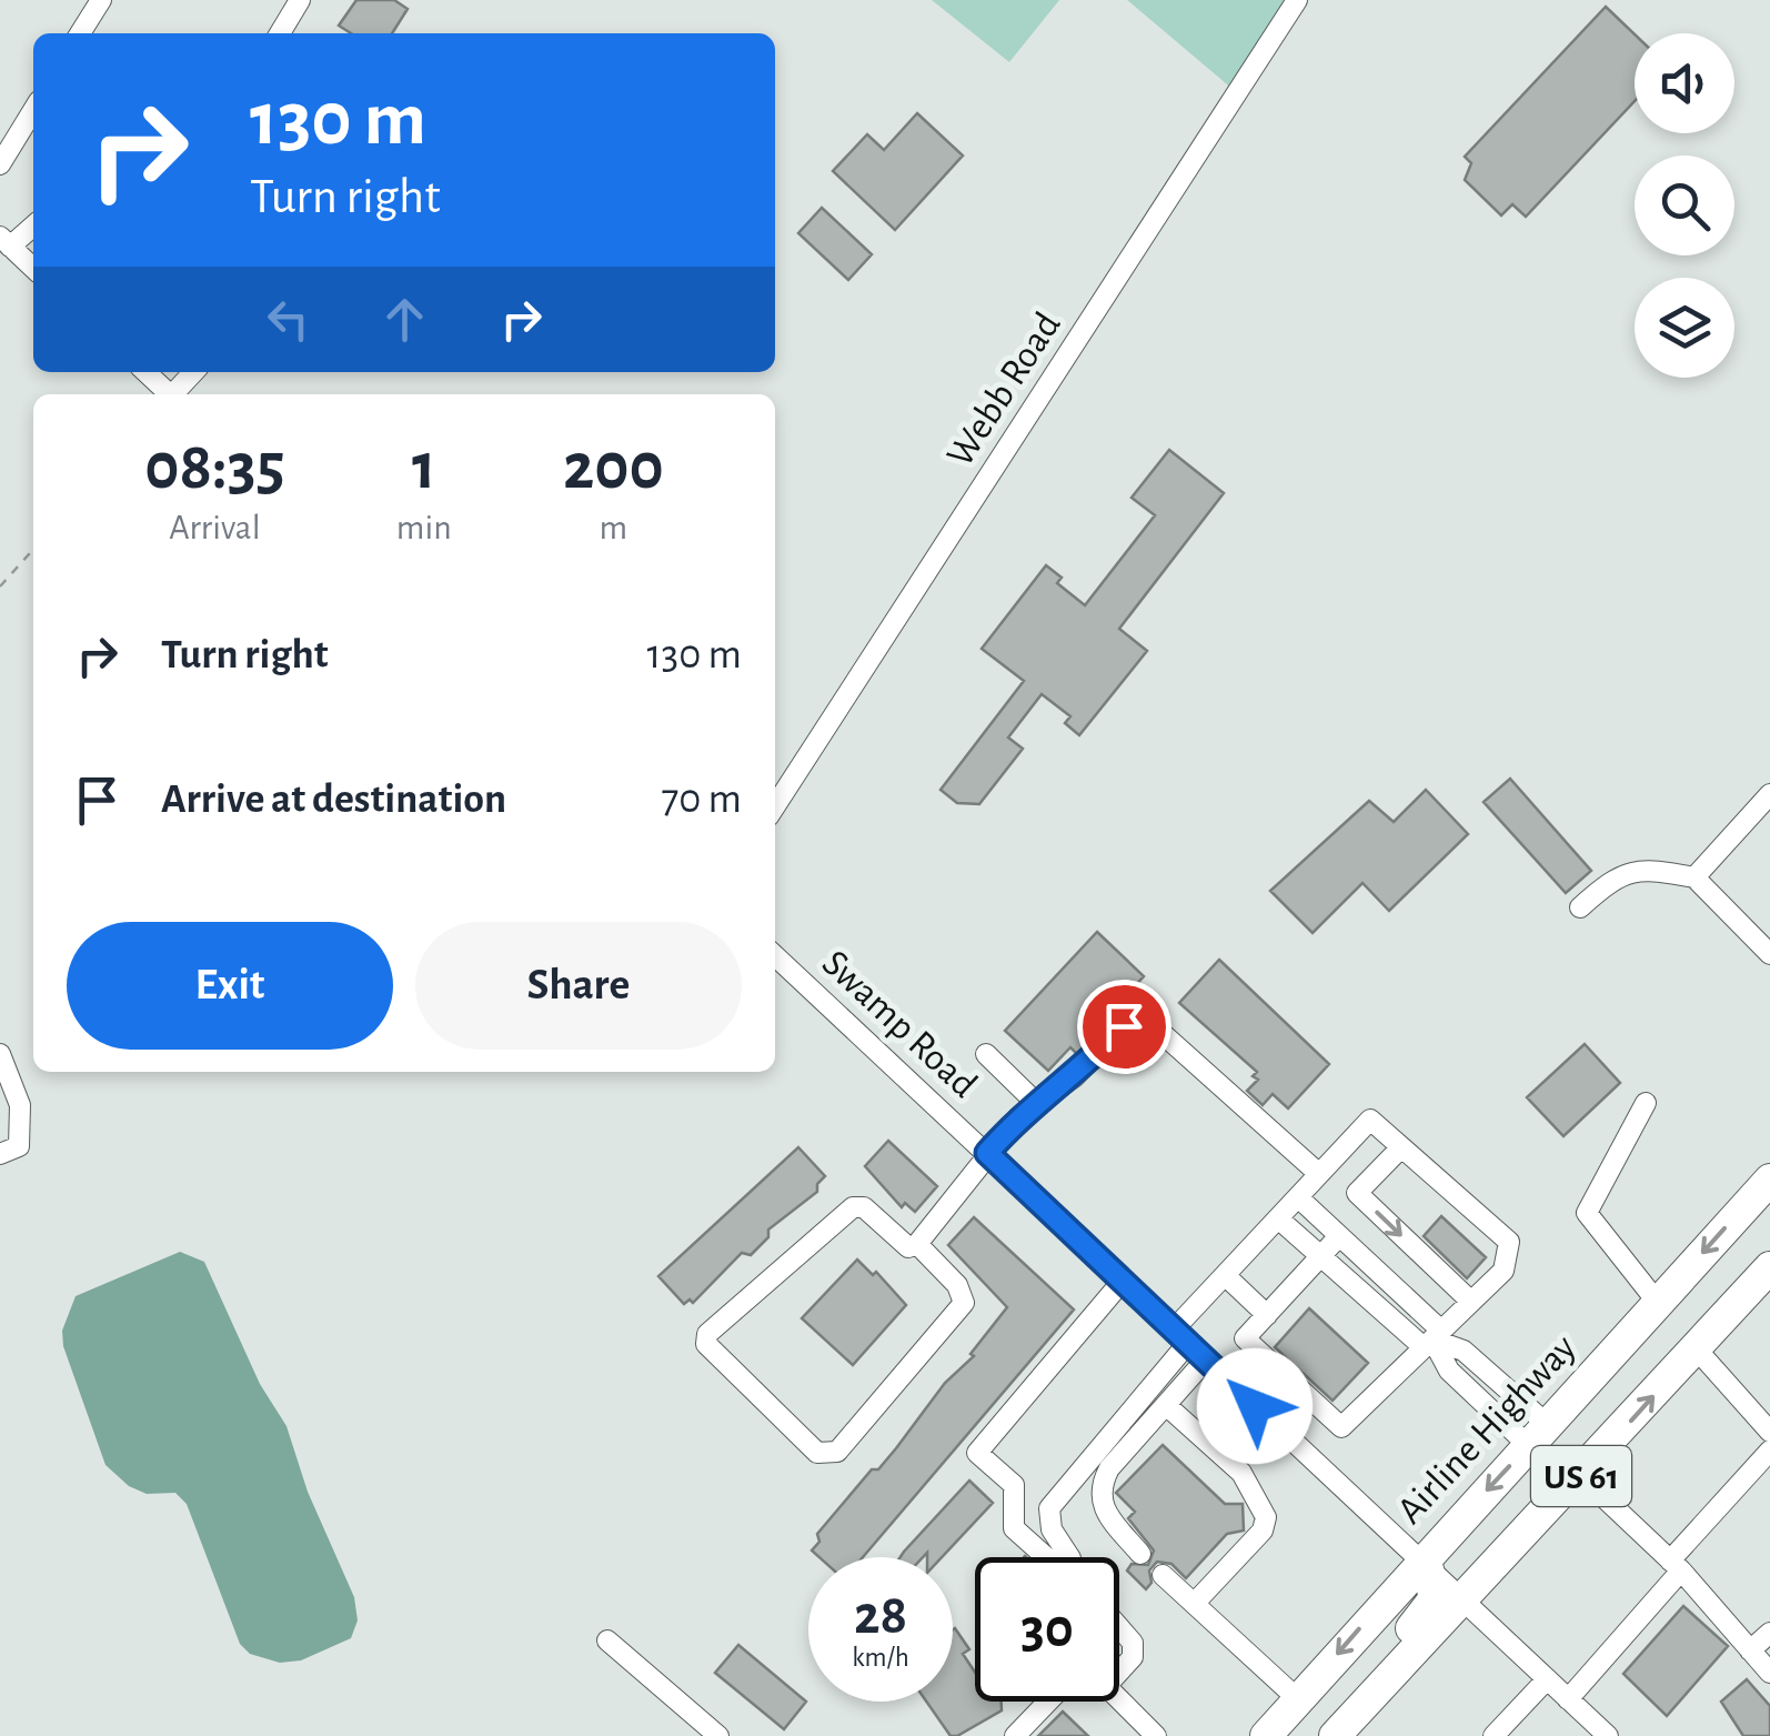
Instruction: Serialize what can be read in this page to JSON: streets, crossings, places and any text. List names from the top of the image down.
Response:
{
  "streets": {
    "highway": ["Airline Highway", "US 61"],
    "street": ["Webb Road", "Swamp Road"]
  },
  "crossings": [
    ["Swamp Road", "Airline Highway"],
    ["Swamp Road", "US 61"]
  ],
  "page": {
    "turn": ["130 m", "Turn right"],
    "eta": [
      "08:35",
      "Arrival",
      "1",
      "min",
      "200",
      "m"
    ],
    "list": [
      {
        "name": "Turn right",
        "value": "130 m"
      },
      {
        "name": "Arrive at destination",
        "value": "70 m"
      }
    ],
    "buttons": ["Exit", "Share"],
    "speed": "28 km/h",
    "limit": "30"
  }
}
